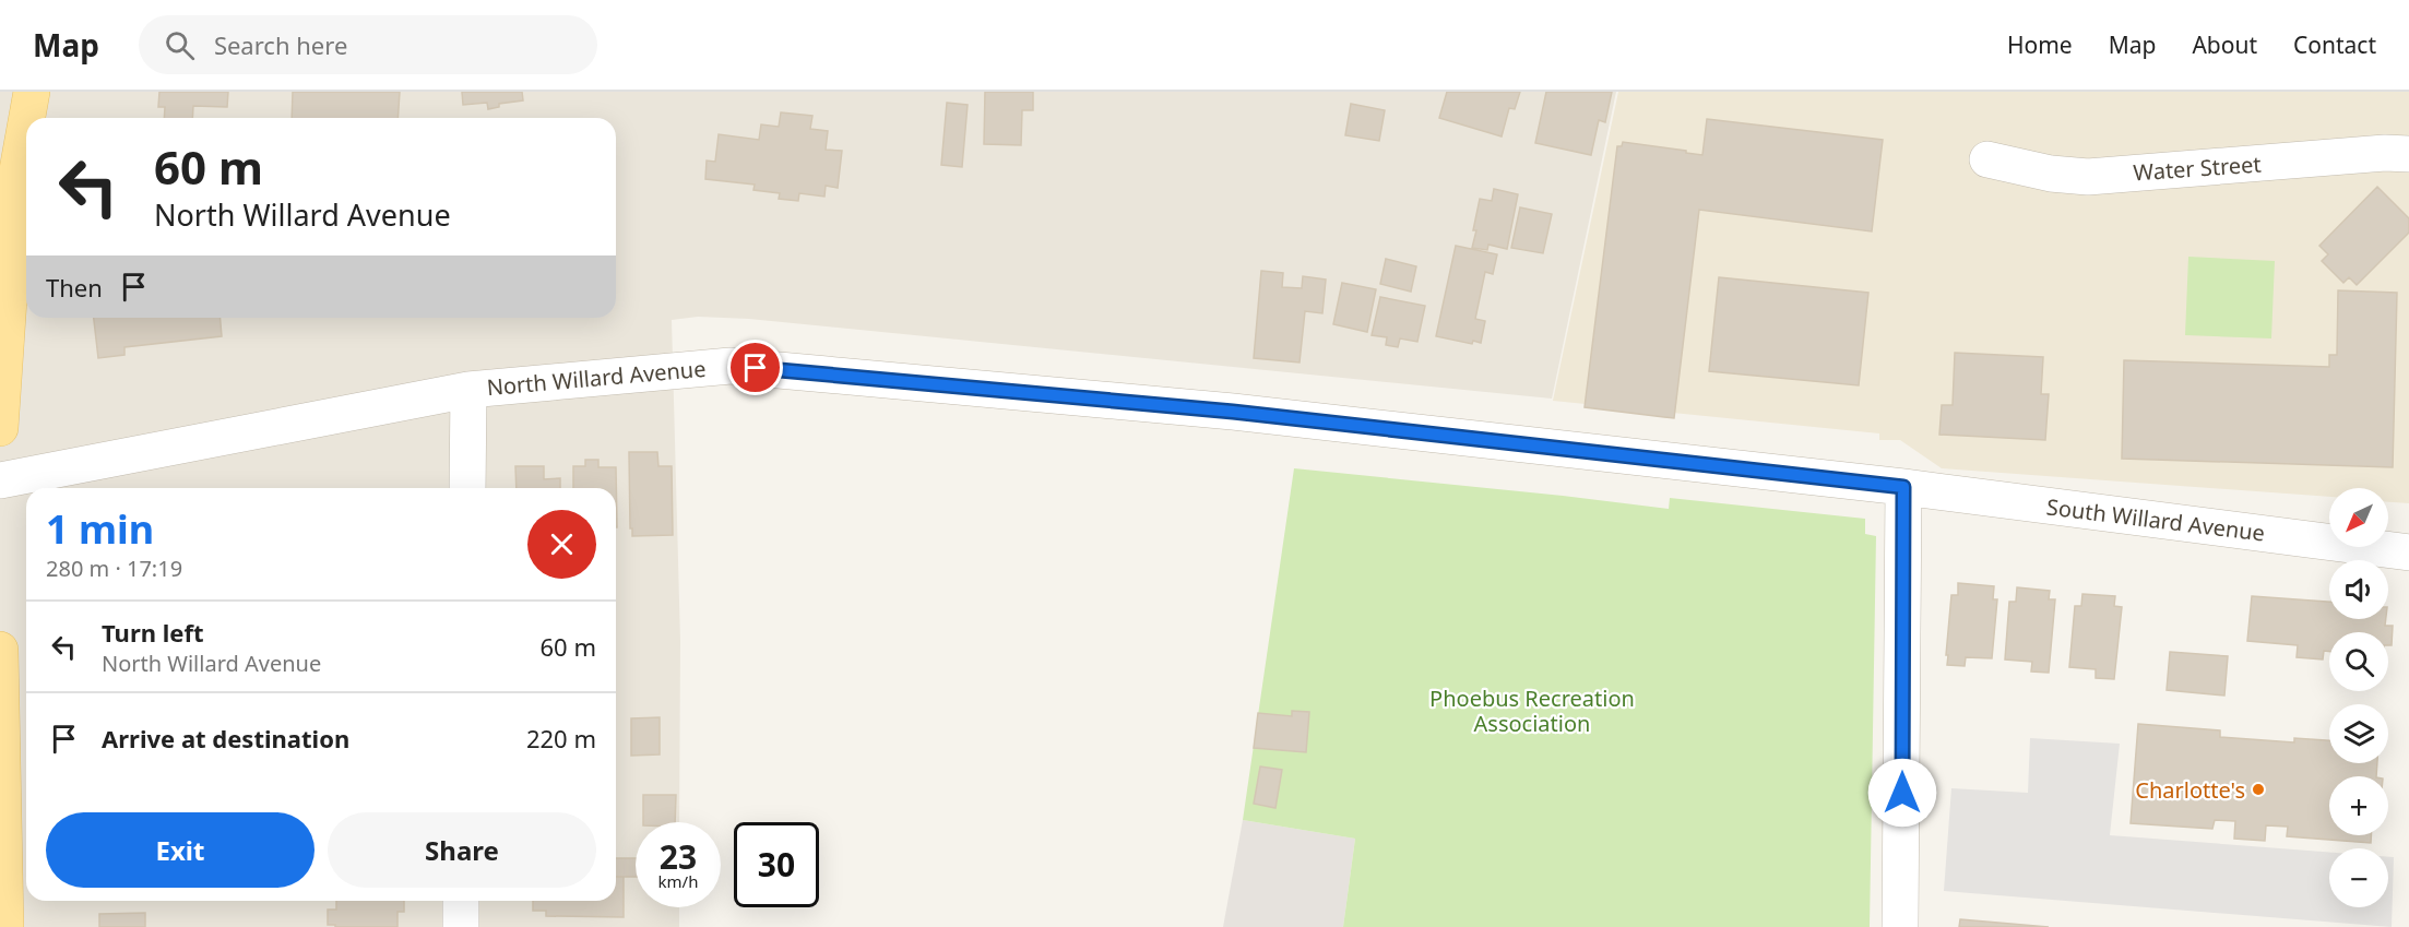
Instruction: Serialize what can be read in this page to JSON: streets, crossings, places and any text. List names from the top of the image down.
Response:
{
  "streets": {
    "street": ["Water Street", "North Willard Avenue", "South Willard Avenue"]
  },
  "crossings": [
    ["North Willard Avenue", "South Willard Avenue"]
  ],
  "parks": ["Phoebus Recreation Association"],
  "places": ["Charlotte's"],
  "north": "bottom left",
  "page": {
    "header": "Map",
    "search": "Search here",
    "nav": [
      "Home",
      "Map",
      "About",
      "Contact"
    ],
    "turn": ["60 m", "North Willard Avenue"],
    "then": "Then",
    "map_buttons": ["+", "−"],
    "heading": ["1 min", "280 m · 17:19"],
    "list": [
      {
        "name": "Turn left",
        "note": "North Willard Avenue",
        "value": "60 m"
      },
      {
        "name": "Arrive at destination",
        "value": "220 m"
      }
    ],
    "buttons": ["Exit", "Share"],
    "speed": "23 km/h",
    "limit": "30"
  }
}
